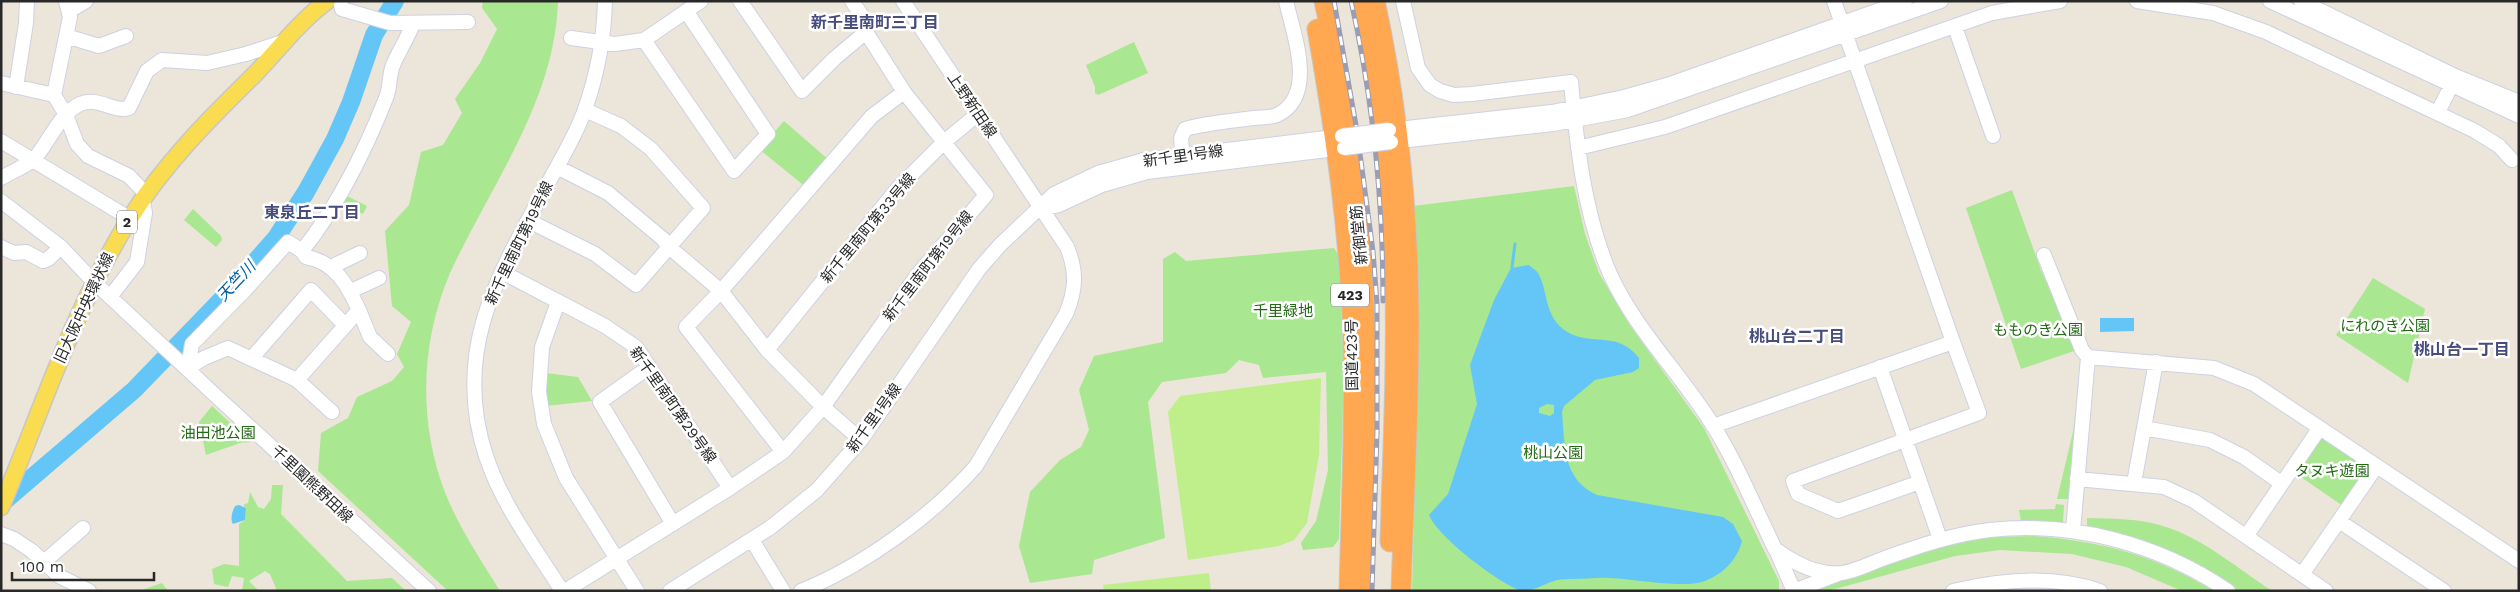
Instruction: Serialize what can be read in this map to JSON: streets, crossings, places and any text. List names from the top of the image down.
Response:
{
  "streets": {
    "highway": ["新御堂筋", "423", "国道423号"],
    "main road": ["2", "旧大阪中央環状線"],
    "street": [
      "上野新田線",
      "新千里1号線",
      "新千里南町第33号線",
      "新千里南町第19号線",
      "新千里南町第29号線",
      "千里園熊野田線"
    ]
  },
  "crossings": [
    ["上野新田線", "新千里1号線"],
    ["上野新田線", "新千里南町第33号線"],
    ["新千里1号線", "国道423号"],
    ["新千里南町第33号線", "新千里南町第19号線"],
    ["新千里南町第19号線", "新千里南町第29号線"],
    ["旧大阪中央環状線", "千里園熊野田線"]
  ],
  "districts": [
    "新千里南町三丁目",
    "東泉丘二丁目",
    "桃山台二丁目",
    "桃山台一丁目"
  ],
  "water": ["天竺川"],
  "parks": [
    "千里緑地",
    "にれのき公園",
    "もものき公園",
    "油田池公園",
    "桃山公園",
    "タヌキ遊園"
  ],
  "scale_bar": "100 m"
}
